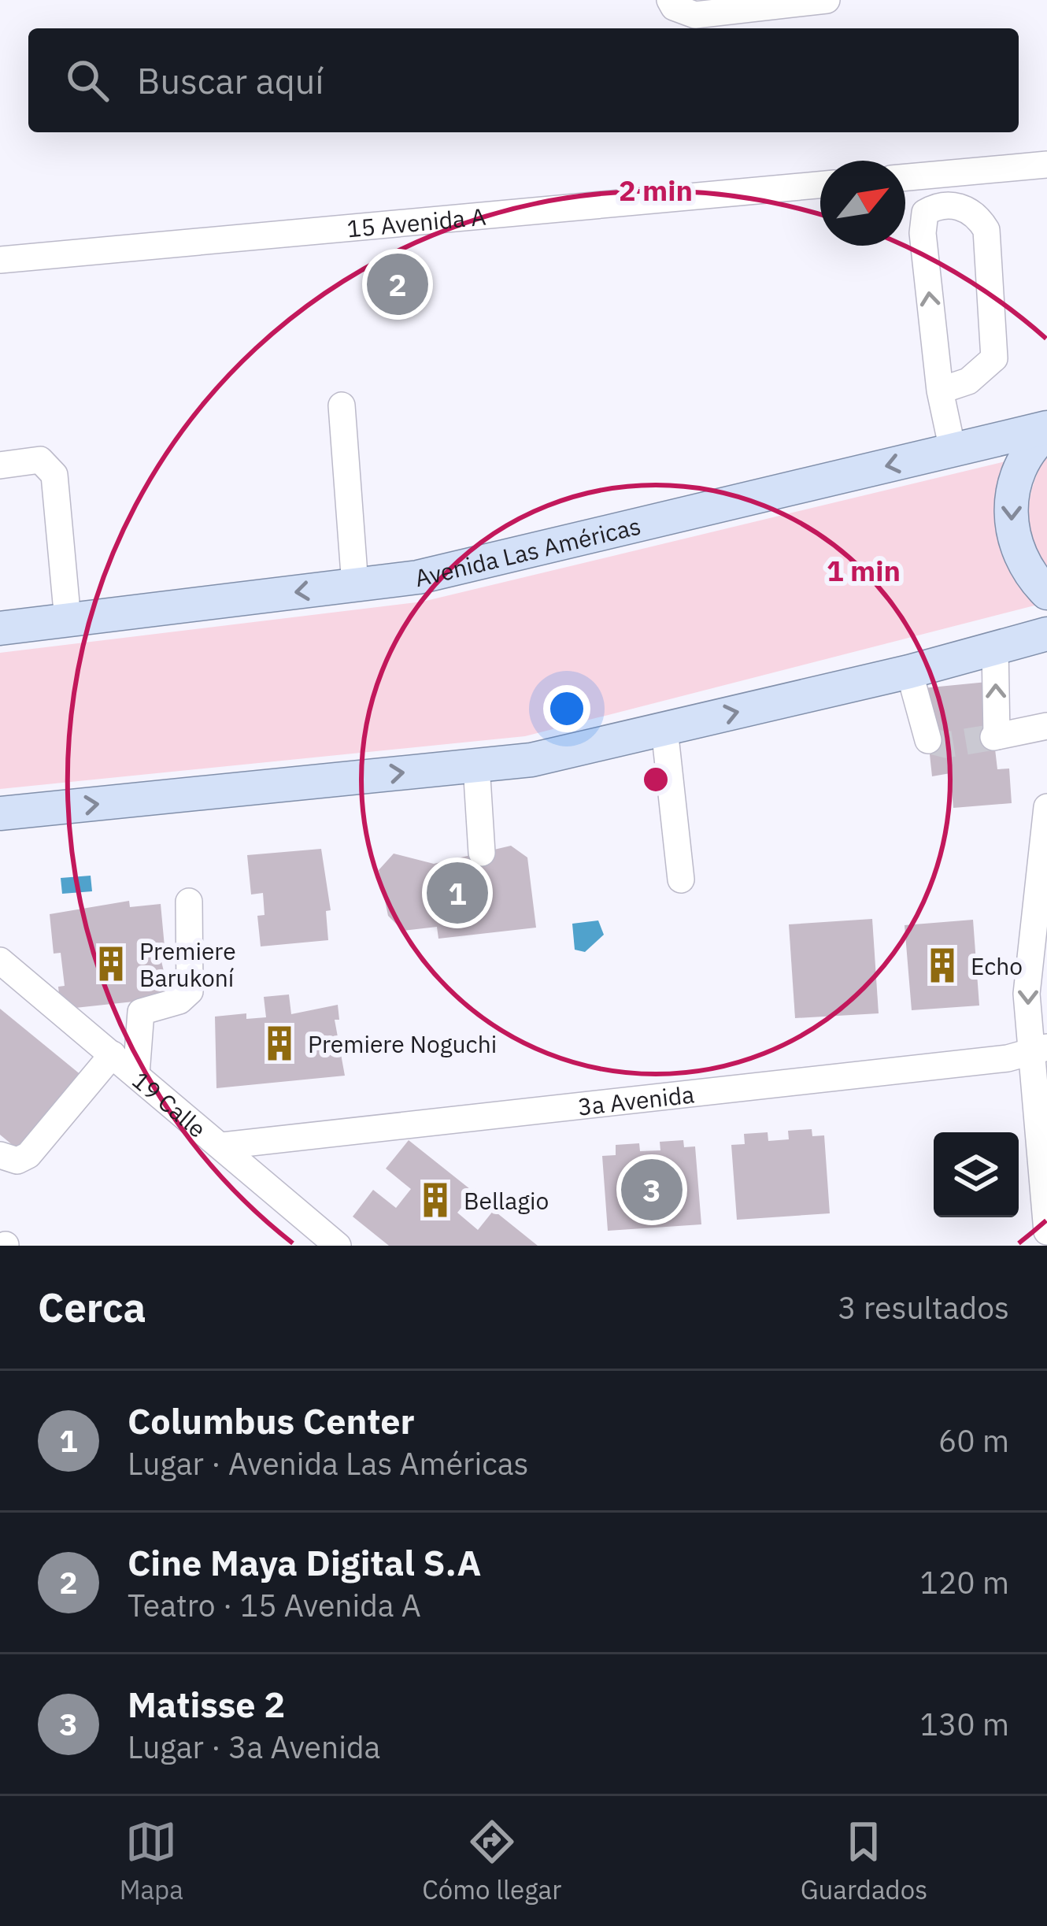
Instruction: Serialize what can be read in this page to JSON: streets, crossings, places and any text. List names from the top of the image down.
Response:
{
  "streets": {
    "main road": ["Avenida Las Américas"],
    "street": ["15 Avenida A", "3a Avenida", "19 Calle"]
  },
  "crossings": [
    ["3a Avenida", "19 Calle"]
  ],
  "places": {
    "building": [
      "Premiere Barukoní",
      "Echo",
      "Premiere Noguchi",
      "Bellagio"
    ]
  },
  "north": "top right",
  "page": {
    "search": "Buscar aquí",
    "pins": ["2", "1", "3"],
    "heading": ["Cerca", "3 resultados"],
    "list": [
      {
        "mark": "1",
        "name": "Columbus Center",
        "note": "Lugar · Avenida Las Américas",
        "value": "60 m"
      },
      {
        "mark": "2",
        "name": "Cine Maya Digital S.A",
        "note": "Teatro · 15 Avenida A",
        "value": "120 m"
      },
      {
        "mark": "3",
        "name": "Matisse 2",
        "note": "Lugar · 3a Avenida",
        "value": "130 m"
      }
    ],
    "nav": ["Mapa", "Cómo llegar", "Guardados"]
  },
  "rings": ["2 min", "1 min"]
}
